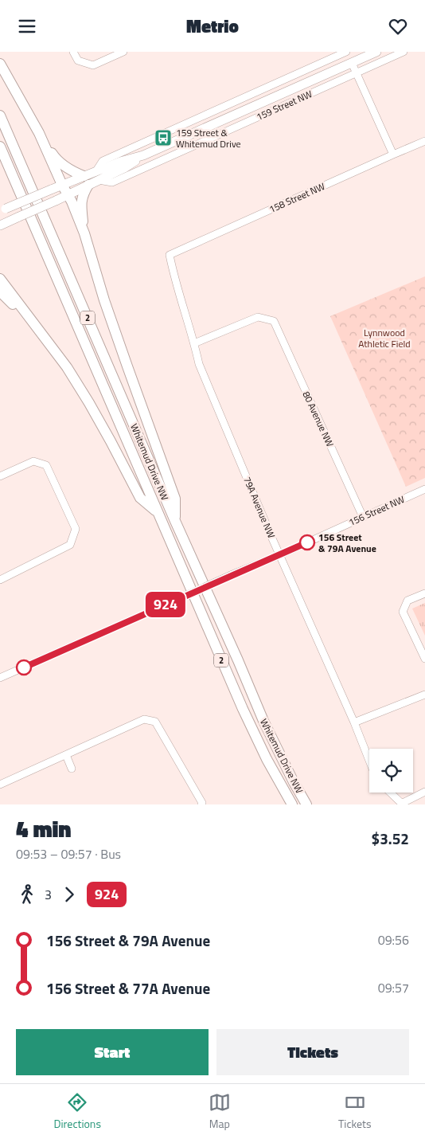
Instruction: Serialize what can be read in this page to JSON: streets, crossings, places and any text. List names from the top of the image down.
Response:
{
  "streets": {
    "highway": ["2", "Whitemud Drive NW"],
    "main road": ["159 Street NW"],
    "street": [
      "158 Street NW",
      "80 Avenue NW",
      "79A Avenue NW",
      "156 Street NW"
    ]
  },
  "crossings": [
    ["158 Street NW", "79A Avenue NW"],
    ["80 Avenue NW", "79A Avenue NW"],
    ["80 Avenue NW", "156 Street NW"],
    ["79A Avenue NW", "156 Street NW"]
  ],
  "parks": ["Lynnwood Athletic Field"],
  "places": {
    "bus stop": ["159 Street & Whitemud Drive"],
    "other": ["156 Street & 79A Avenue"]
  },
  "lines": ["bus line 924"],
  "page": {
    "header": "Metrio",
    "on_map": "924",
    "heading": ["4 min", "09:53 – 09:57 · Bus", "$3.52"],
    "legs": ["3", "924"],
    "list": [
      {
        "name": "156 Street & 79A Avenue",
        "value": "09:56"
      },
      {
        "name": "156 Street & 77A Avenue",
        "value": "09:57"
      }
    ],
    "buttons": ["Start", "Tickets"],
    "tabs": ["Directions", "Map", "Tickets"]
  }
}
